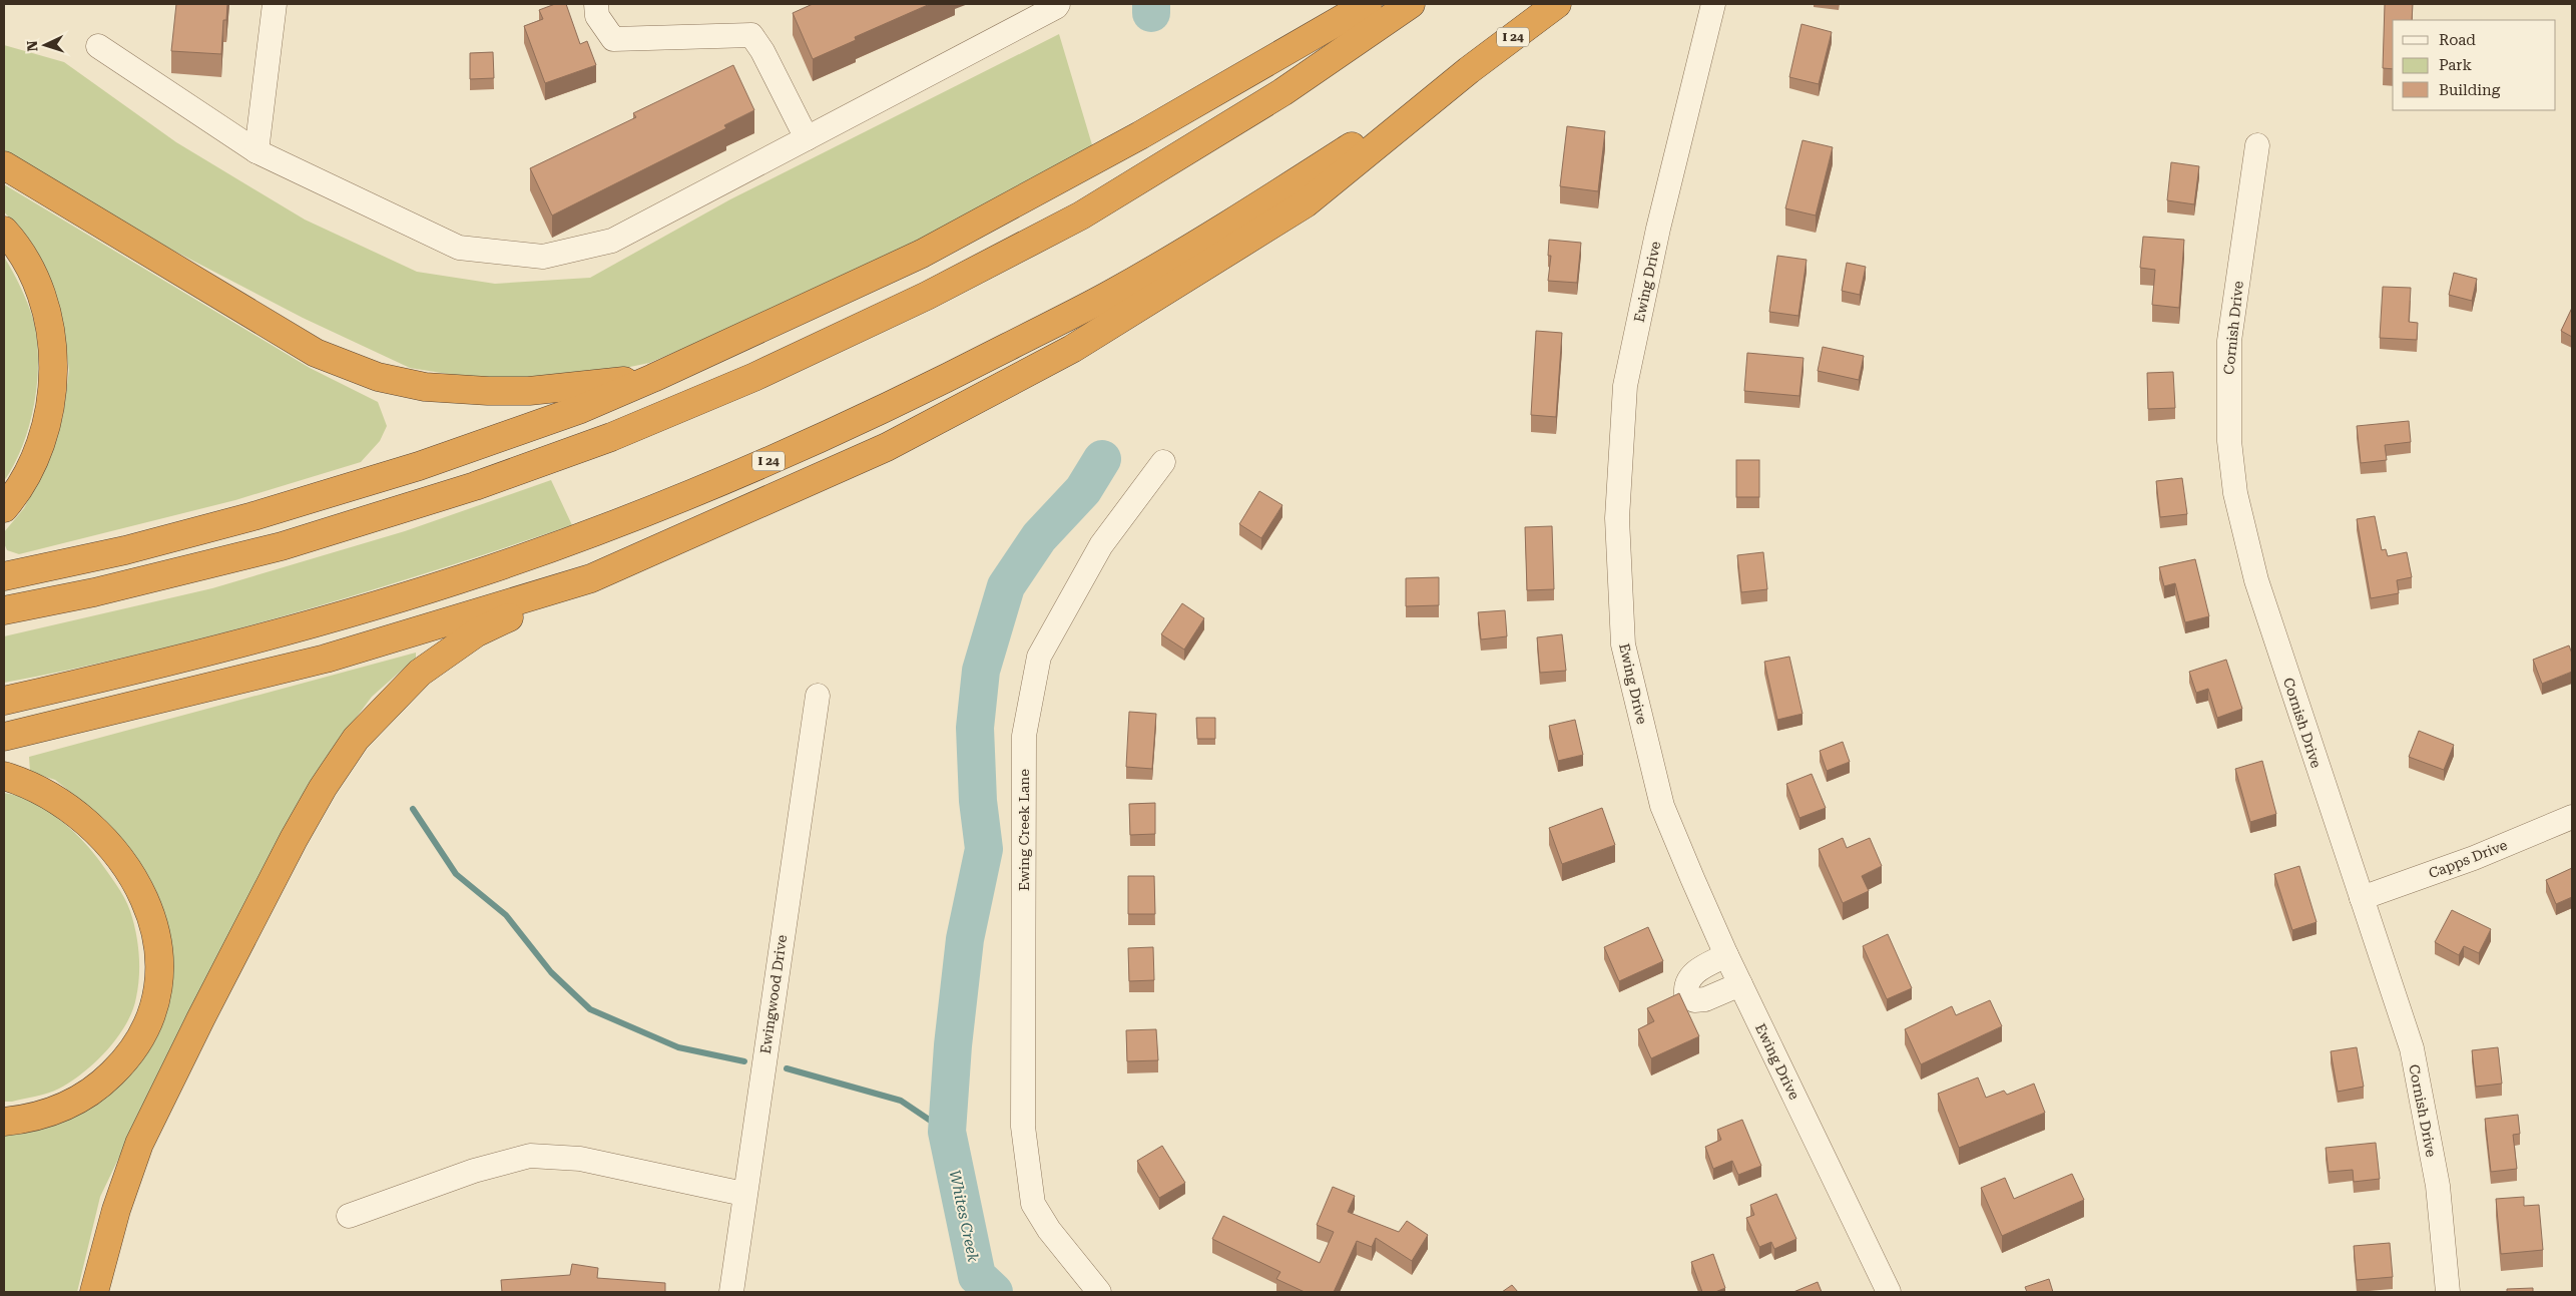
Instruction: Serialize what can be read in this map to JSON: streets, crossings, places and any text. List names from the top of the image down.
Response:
{
  "streets": {
    "highway": ["I 24"],
    "street": [
      "Ewing Drive",
      "Cornish Drive",
      "Ewing Creek Lane",
      "Capps Drive",
      "Ewingwood Drive"
    ]
  },
  "crossings": [
    ["Cornish Drive", "Capps Drive"]
  ],
  "water": ["Whites Creek"],
  "legend": ["Road", "Park", "Building"],
  "north": "left"
}
